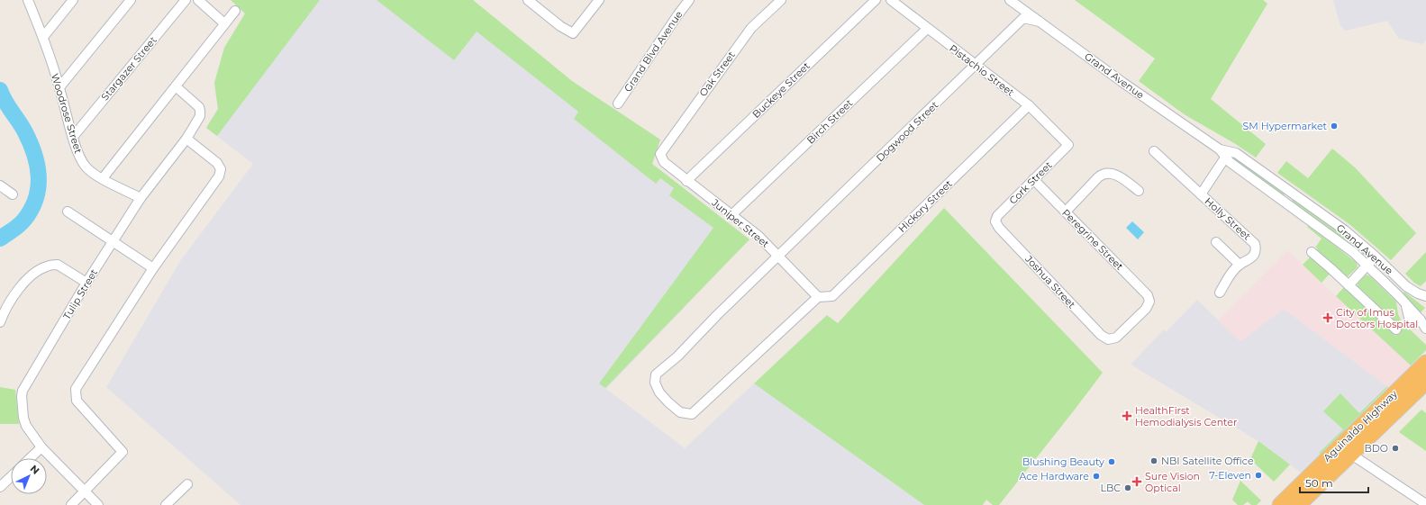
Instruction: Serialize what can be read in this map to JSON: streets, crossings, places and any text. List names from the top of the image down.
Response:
{
  "streets": {
    "highway": ["Aguinaldo Highway"],
    "street": [
      "Grand Blvd Avenue",
      "Stargazer Street",
      "Pistachio Street",
      "Oak Street",
      "Grand Avenue",
      "Buckeye Street",
      "Woodrose Street",
      "Birch Street",
      "Dogwood Street",
      "Cork Street",
      "Hickory Street",
      "Holly Street",
      "Juniper Street",
      "Peregrine Street",
      "Joshua Street",
      "Tulip Street"
    ]
  },
  "crossings": [
    ["Stargazer Street", "Woodrose Street"],
    ["Pistachio Street", "Birch Street"],
    ["Pistachio Street", "Dogwood Street"],
    ["Pistachio Street", "Cork Street"],
    ["Pistachio Street", "Hickory Street"],
    ["Oak Street", "Juniper Street"],
    ["Grand Avenue", "Dogwood Street"],
    ["Buckeye Street", "Juniper Street"],
    ["Woodrose Street", "Tulip Street"],
    ["Birch Street", "Juniper Street"],
    ["Dogwood Street", "Hickory Street"],
    ["Dogwood Street", "Juniper Street"],
    ["Cork Street", "Peregrine Street"],
    ["Cork Street", "Joshua Street"],
    ["Hickory Street", "Juniper Street"],
    ["Peregrine Street", "Joshua Street"]
  ],
  "places": {
    "other": [
      "SM Hypermarket",
      "BDO",
      "NBI Satellite Office",
      "Blushing Beauty",
      "7-Eleven",
      "Ace Hardware",
      "LBC"
    ],
    "health": ["City of Imus Doctors Hospital", "HealthFirst Hemodialysis Center", "Sure Vision Optical"]
  },
  "scale_bar": "50 m",
  "north": "top right"
}
